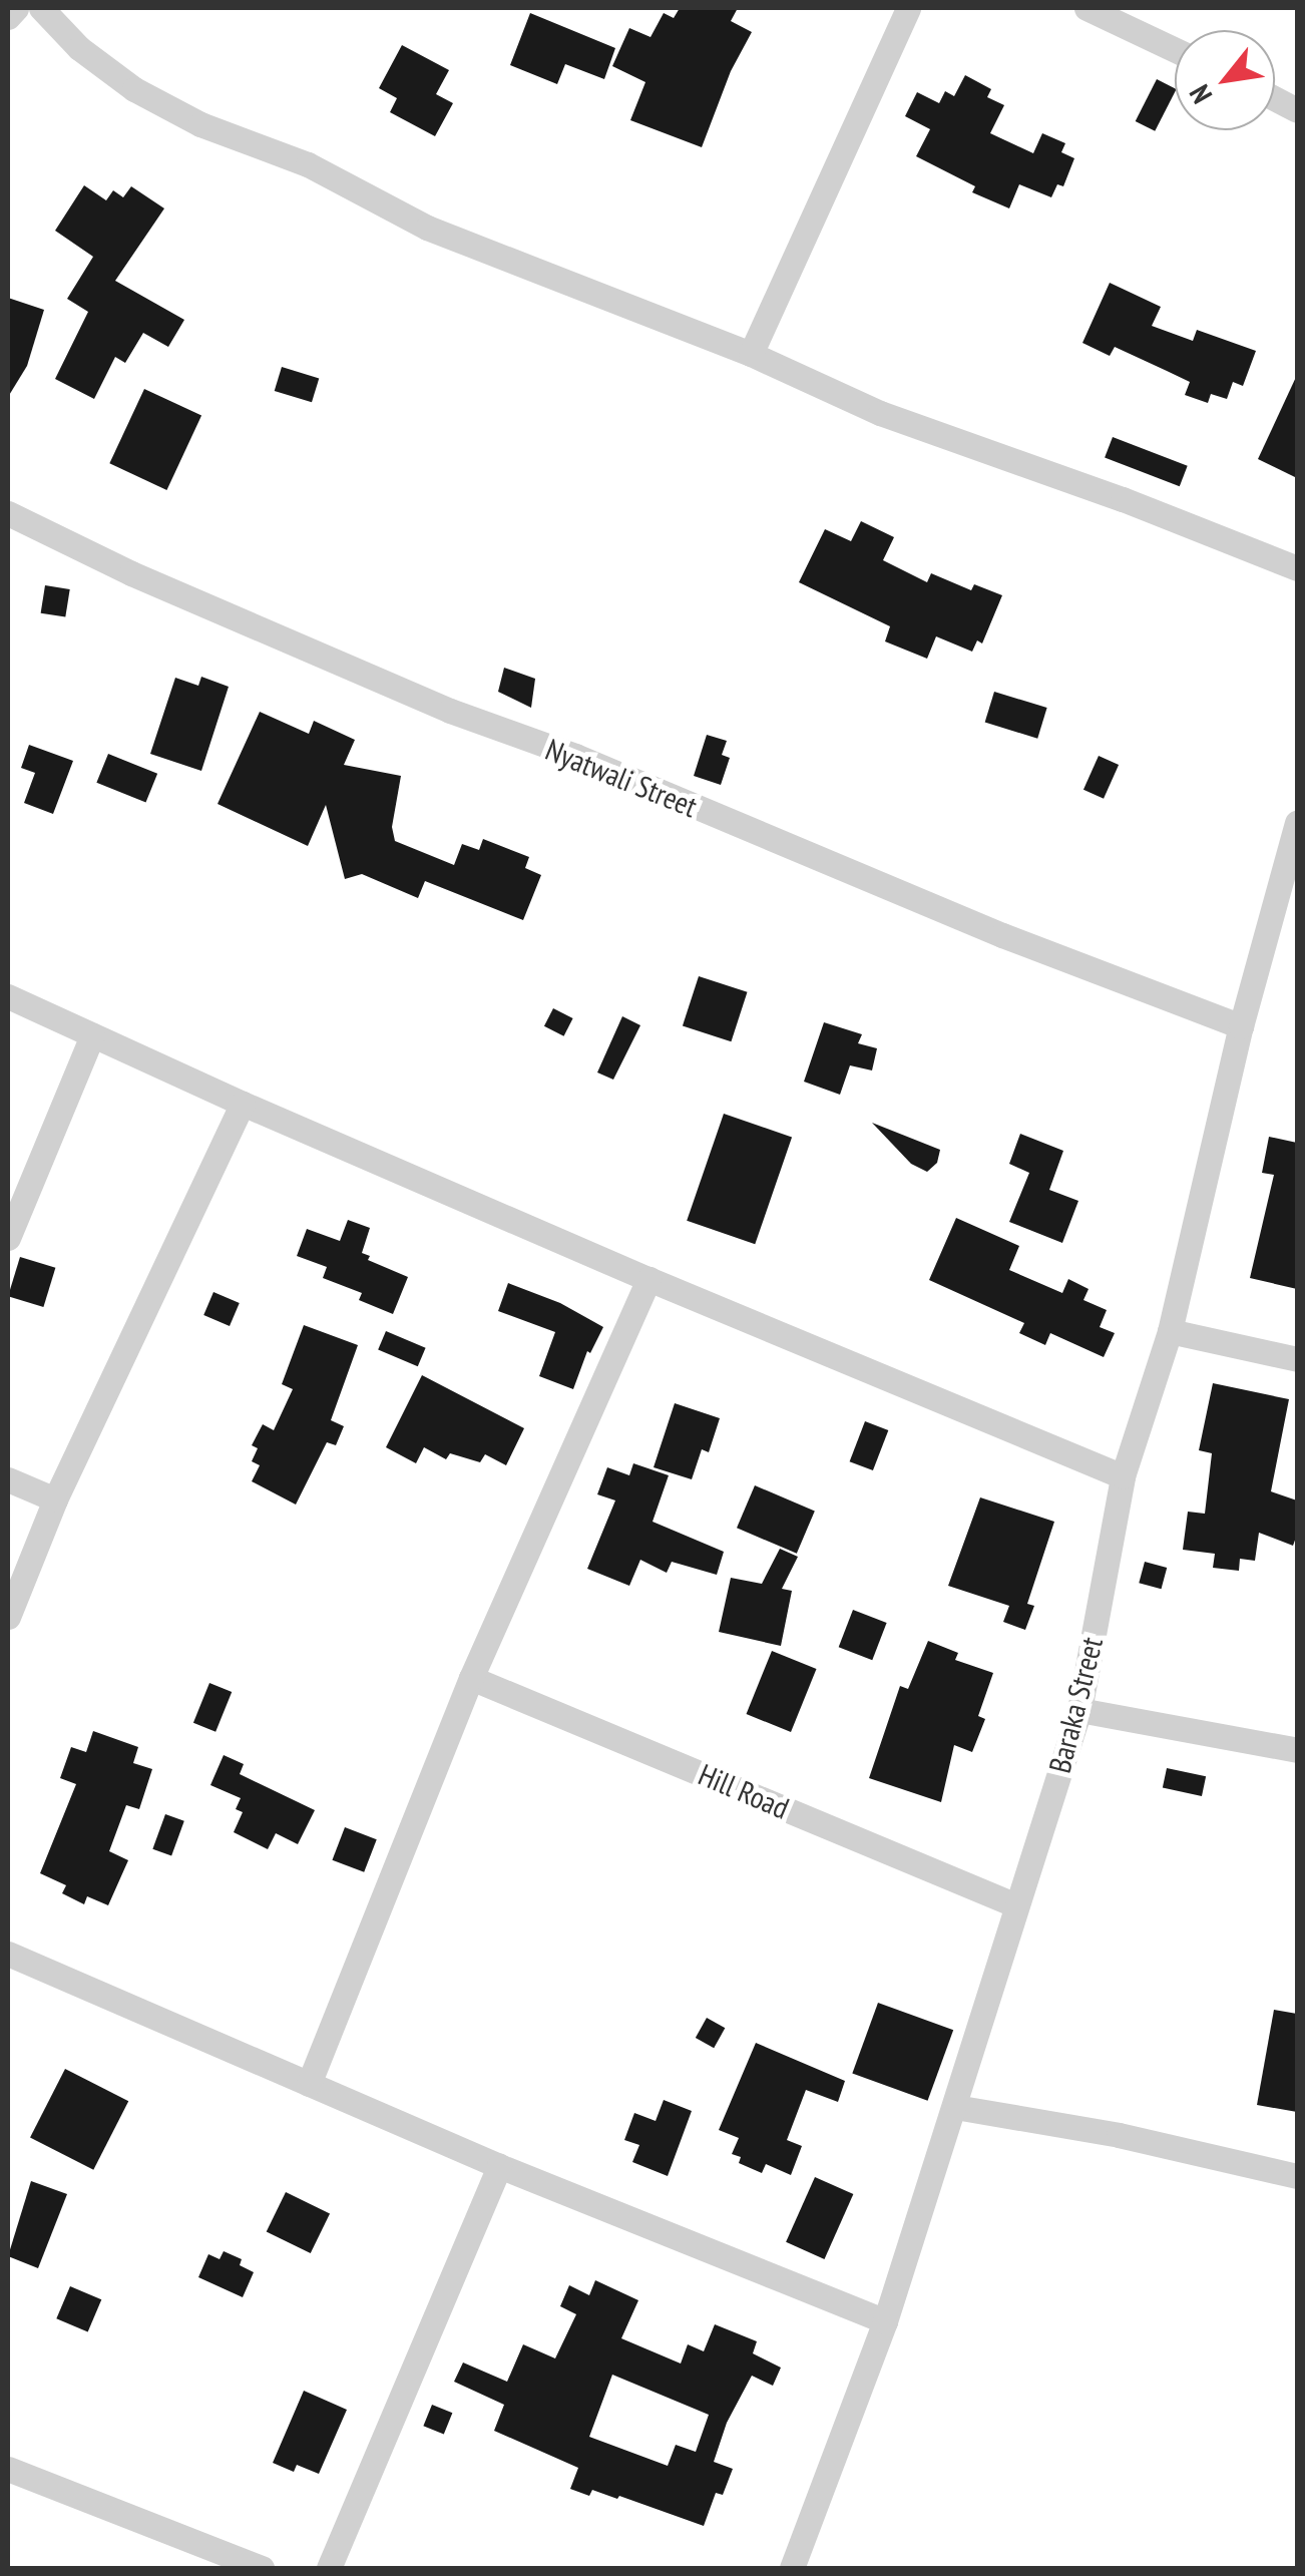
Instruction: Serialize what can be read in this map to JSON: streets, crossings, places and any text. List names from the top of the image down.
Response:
{
  "streets": {
    "street": ["Nyatwali Street", "Baraka Street", "Hill Road"]
  },
  "crossings": [
    ["Nyatwali Street", "Baraka Street"],
    ["Baraka Street", "Hill Road"]
  ],
  "north": "bottom left"
}
